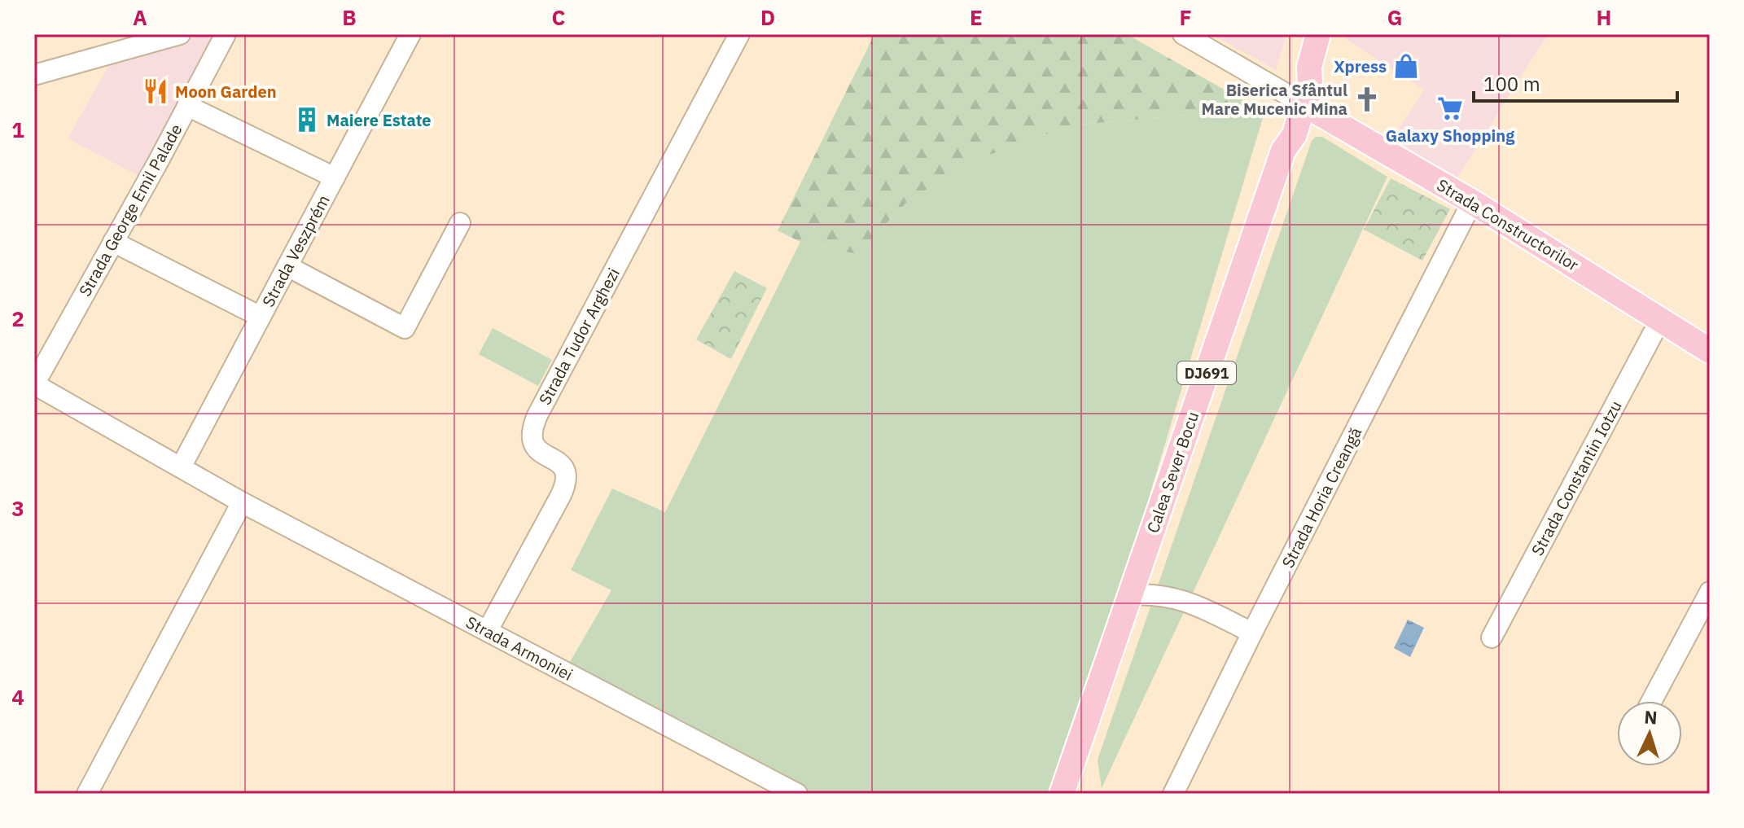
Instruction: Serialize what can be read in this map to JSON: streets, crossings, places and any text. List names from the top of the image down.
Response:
{
  "streets": {
    "main road": ["Strada Constructorilor", "DJ691", "Calea Sever Bocu"],
    "street": [
      "Strada George Emil Palade",
      "Strada Veszprém",
      "Strada Tudor Arghezi",
      "Strada Constantin Iotzu",
      "Strada Horia Creangă",
      "Strada Armoniei"
    ]
  },
  "crossings": [
    ["Strada George Emil Palade", "Strada Armoniei"],
    ["Strada Constructorilor", "DJ691"],
    ["Strada Constructorilor", "Calea Sever Bocu"],
    ["Strada Constructorilor", "Strada Constantin Iotzu"],
    ["Strada Constructorilor", "Strada Horia Creangă"],
    ["Strada Veszprém", "Strada Armoniei"],
    ["Strada Tudor Arghezi", "Strada Armoniei"],
    ["DJ691", "Calea Sever Bocu"]
  ],
  "places": {
    "shop": ["Xpress"],
    "restaurant": ["Moon Garden"],
    "church": ["Biserica Sfântul Mare Mucenic Mina"],
    "supermarket": ["Galaxy Shopping"],
    "building": ["Maiere Estate"]
  },
  "scale_bar": "100 m",
  "north": "top",
  "grid": {
    "columns": [
      "A",
      "B",
      "C",
      "D",
      "E",
      "F",
      "G",
      "H"
    ],
    "rows": [
      "1",
      "2",
      "3",
      "4"
    ]
  }
}
